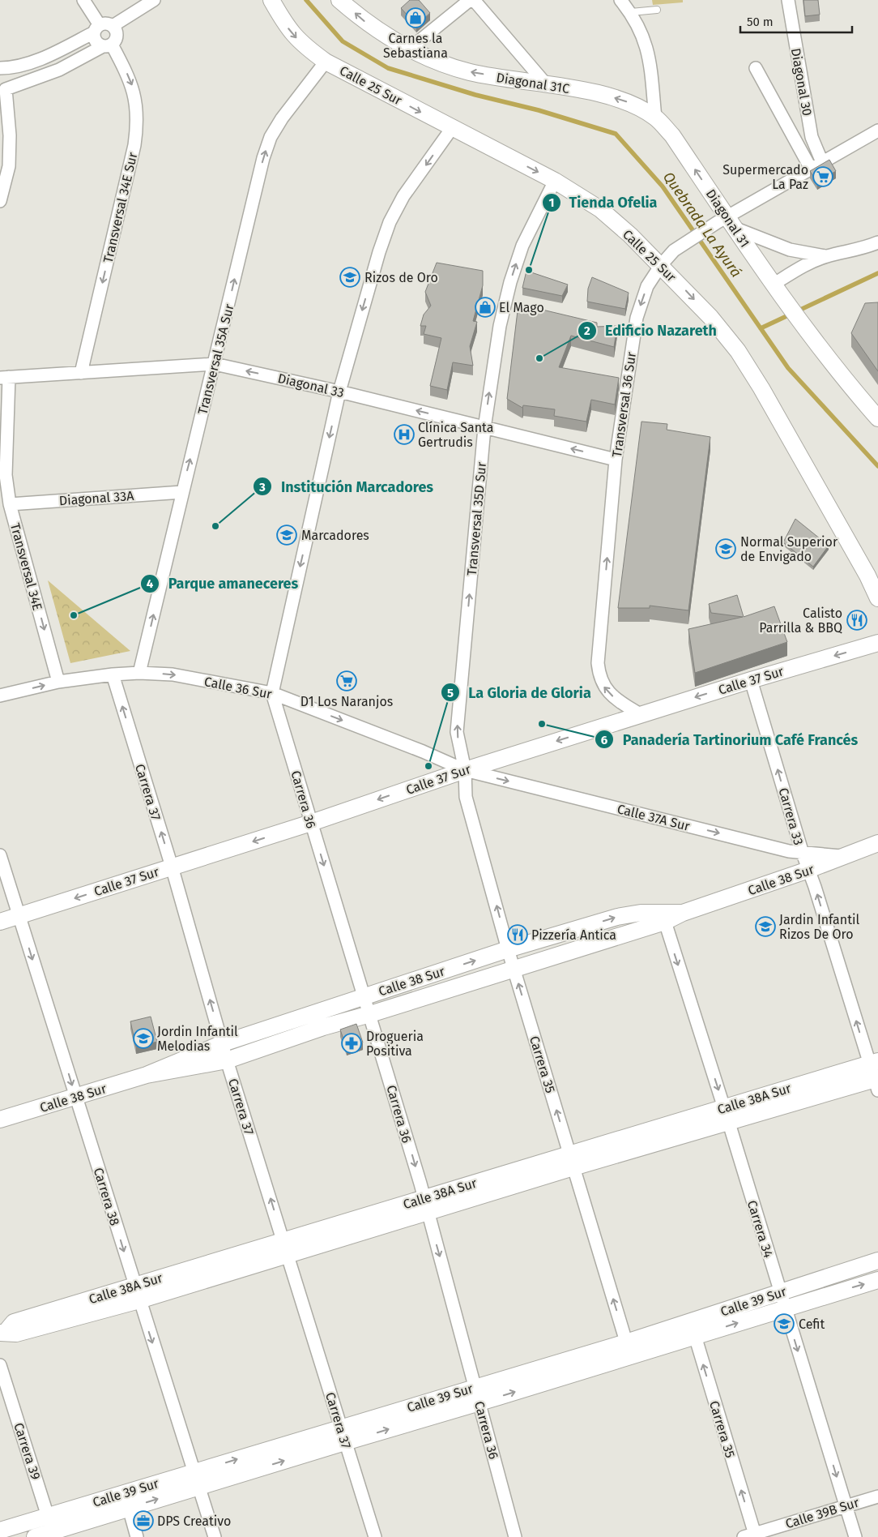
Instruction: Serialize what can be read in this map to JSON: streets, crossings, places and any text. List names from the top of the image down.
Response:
{
  "streets": {
    "main road": [
      "Diagonal 31C",
      "Calle 25 Sur",
      "Diagonal 31",
      "Calle 37 Sur",
      "Calle 38 Sur",
      "Calle 38A Sur",
      "Calle 39 Sur"
    ],
    "street": [
      "Diagonal 30",
      "Transversal 34E Sur",
      "Transversal 35A Sur",
      "Diagonal 33",
      "Transversal 36 Sur",
      "Diagonal 33A",
      "Transversal 35D Sur",
      "Transversal 34E",
      "Calle 36 Sur",
      "Carrera 37",
      "Carrera 36",
      "Carrera 33",
      "Calle 37A Sur",
      "Carrera 35",
      "Carrera 38",
      "Carrera 34",
      "Carrera 39",
      "Calle 39B Sur"
    ]
  },
  "crossings": [
    ["Diagonal 30", "Transversal 36 Sur"],
    ["Diagonal 31C", "Diagonal 31"],
    ["Calle 25 Sur", "Transversal 35A Sur"],
    ["Calle 25 Sur", "Transversal 36 Sur"],
    ["Calle 25 Sur", "Transversal 35D Sur"],
    ["Transversal 34E Sur", "Diagonal 33"],
    ["Diagonal 31", "Transversal 36 Sur"],
    ["Transversal 35A Sur", "Diagonal 33"],
    ["Transversal 35A Sur", "Diagonal 33A"],
    ["Transversal 35A Sur", "Calle 36 Sur"],
    ["Diagonal 33", "Transversal 36 Sur"],
    ["Diagonal 33", "Transversal 35D Sur"],
    ["Diagonal 33", "Transversal 34E"],
    ["Transversal 36 Sur", "Calle 37 Sur"],
    ["Diagonal 33A", "Transversal 34E"],
    ["Transversal 35D Sur", "Calle 37 Sur"],
    ["Transversal 35D Sur", "Calle 36 Sur"],
    ["Transversal 35D Sur", "Calle 37A Sur"],
    ["Transversal 35D Sur", "Carrera 35"],
    ["Transversal 34E", "Calle 36 Sur"],
    ["Calle 37 Sur", "Calle 36 Sur"],
    ["Calle 37 Sur", "Carrera 37"],
    ["Calle 37 Sur", "Carrera 36"],
    ["Calle 37 Sur", "Carrera 33"],
    ["Calle 37 Sur", "Calle 37A Sur"],
    ["Calle 37 Sur", "Carrera 35"],
    ["Calle 37 Sur", "Carrera 38"],
    ["Calle 36 Sur", "Carrera 37"],
    ["Calle 36 Sur", "Carrera 36"],
    ["Calle 36 Sur", "Calle 37A Sur"],
    ["Calle 36 Sur", "Carrera 35"],
    ["Carrera 37", "Calle 38 Sur"],
    ["Carrera 37", "Calle 38A Sur"],
    ["Carrera 37", "Calle 39 Sur"],
    ["Carrera 36", "Calle 38 Sur"],
    ["Carrera 36", "Calle 38A Sur"],
    ["Carrera 36", "Calle 39 Sur"],
    ["Carrera 33", "Calle 37A Sur"],
    ["Carrera 33", "Calle 38 Sur"],
    ["Carrera 33", "Calle 38A Sur"],
    ["Calle 37A Sur", "Calle 38 Sur"],
    ["Calle 37A Sur", "Carrera 35"],
    ["Calle 38 Sur", "Carrera 35"],
    ["Calle 38 Sur", "Carrera 38"],
    ["Calle 38 Sur", "Carrera 34"],
    ["Carrera 35", "Calle 38A Sur"],
    ["Carrera 35", "Calle 39 Sur"],
    ["Carrera 35", "Calle 39B Sur"],
    ["Calle 38A Sur", "Carrera 38"],
    ["Calle 38A Sur", "Carrera 34"],
    ["Carrera 38", "Calle 39 Sur"],
    ["Carrera 34", "Calle 39 Sur"],
    ["Carrera 34", "Calle 39B Sur"],
    ["Calle 39 Sur", "Carrera 39"]
  ],
  "one_way": [
    "Diagonal 31C",
    "Calle 25 Sur",
    "Transversal 34E Sur",
    "Transversal 35A Sur",
    "Diagonal 33",
    "Transversal 35D Sur",
    "Transversal 34E",
    "Calle 37 Sur",
    "Calle 36 Sur",
    "Carrera 37",
    "Carrera 36",
    "Carrera 33",
    "Calle 37A Sur",
    "Carrera 35",
    "Carrera 38",
    "Carrera 34"
  ],
  "water": ["Quebrada La Ayurá"],
  "places": {
    "shop": ["Carnes la Sebastiana", "El Mago"],
    "supermarket": ["Supermercado La Paz", "D1 Los Naranjos"],
    "other": [
      "Tienda Ofelia",
      "Edificio Nazareth",
      "Institución Marcadores",
      "Parque amaneceres",
      "Panadería Tartinorium Café Francés",
      "La Gloria de Gloria"
    ],
    "school or university": [
      "Rizos de Oro",
      "Marcadores",
      "Normal Superior de Envigado",
      "Jardin Infantil Rizos De Oro",
      "Jordin Infantil Melodias",
      "Cefit"
    ],
    "hospital": ["Clínica Santa Gertrudis"],
    "restaurant": ["Calisto Parrilla & BBQ", "Pizzería Antica"],
    "pharmacy": ["Drogueria Positiva"],
    "office": ["DPS Creativo"]
  },
  "scale_bar": "50 m"
}
